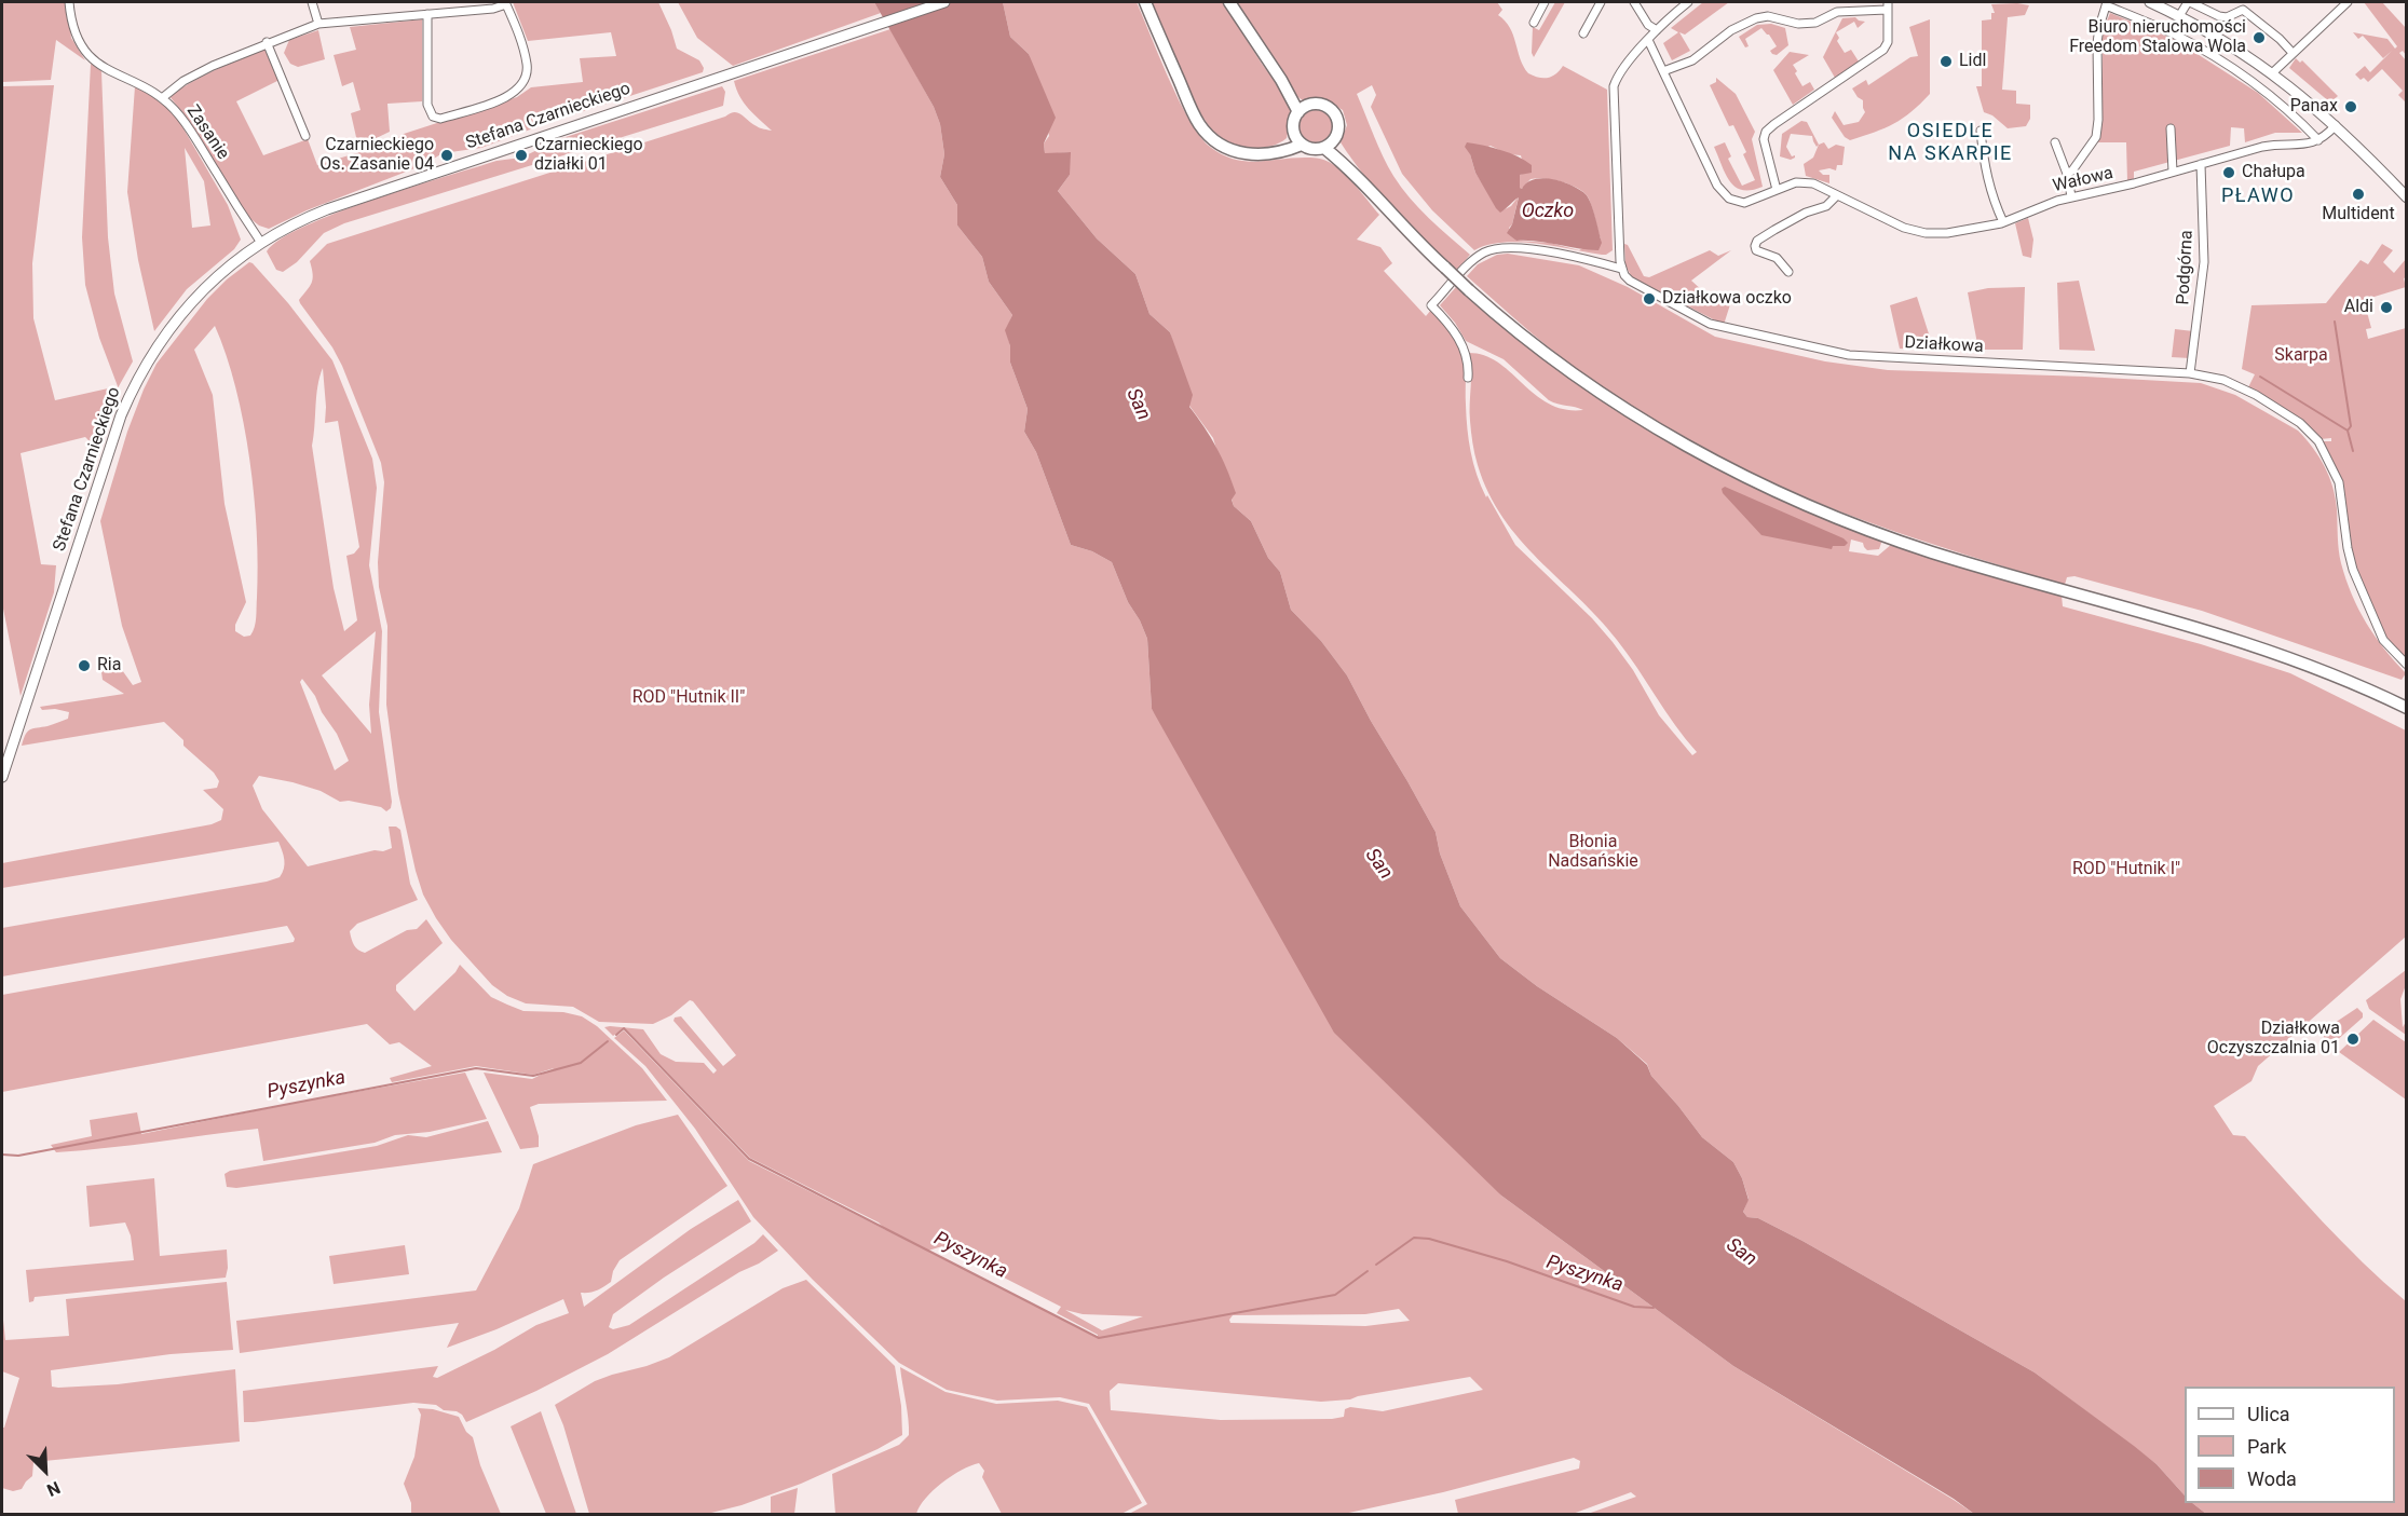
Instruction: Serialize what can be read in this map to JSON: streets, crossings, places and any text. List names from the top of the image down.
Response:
{
  "streets": {
    "street": [
      "Stefana Czarnieckiego",
      "Zasanie",
      "Wałowa",
      "Podgórna",
      "Działkowa"
    ]
  },
  "crossings": [
    ["Stefana Czarnieckiego", "Zasanie"],
    ["Wałowa", "Podgórna"],
    ["Podgórna", "Działkowa"]
  ],
  "districts": ["OSIEDLE NA SKARPIE", "PŁAWO"],
  "water": ["Oczko", "San", "Pyszynka"],
  "parks": [
    "Skarpa",
    "ROD \"Hutnik II\"",
    "Błonia Nadsańskie",
    "ROD \"Hutnik I\""
  ],
  "places": [
    "Biuro nieruchomości Freedom Stalowa Wola",
    "Lidl",
    "Panax",
    "Czarnieckiego Os. Zasanie 04",
    "Czarnieckiego działki 01",
    "Chałupa",
    "Multident",
    "Działkowa oczko",
    "Aldi",
    "Ria",
    "Działkowa Oczyszczalnia 01"
  ],
  "legend": ["Ulica", "Park", "Woda"],
  "north": "bottom right"
}
